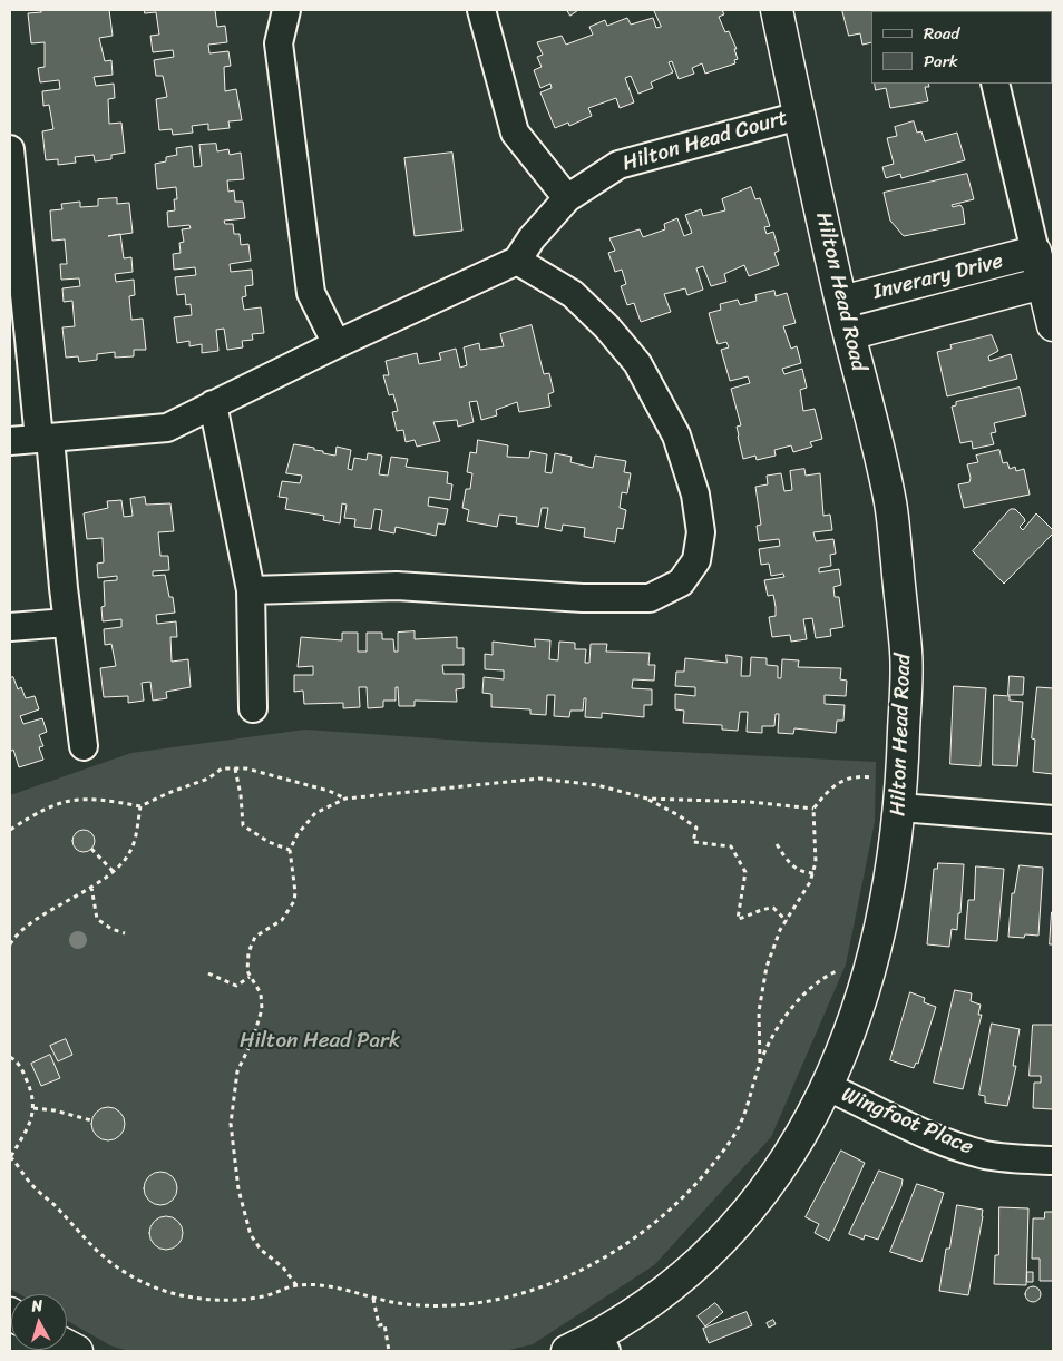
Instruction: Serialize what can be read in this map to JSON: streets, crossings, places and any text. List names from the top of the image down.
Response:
{
  "streets": {
    "street": [
      "Hilton Head Court",
      "Inverary Drive",
      "Hilton Head Road",
      "Wingfoot Place"
    ]
  },
  "crossings": [
    ["Hilton Head Court", "Hilton Head Road"],
    ["Inverary Drive", "Hilton Head Road"],
    ["Hilton Head Road", "Wingfoot Place"]
  ],
  "parks": ["Hilton Head Park"],
  "legend": ["Road", "Park"],
  "north": "top"
}
